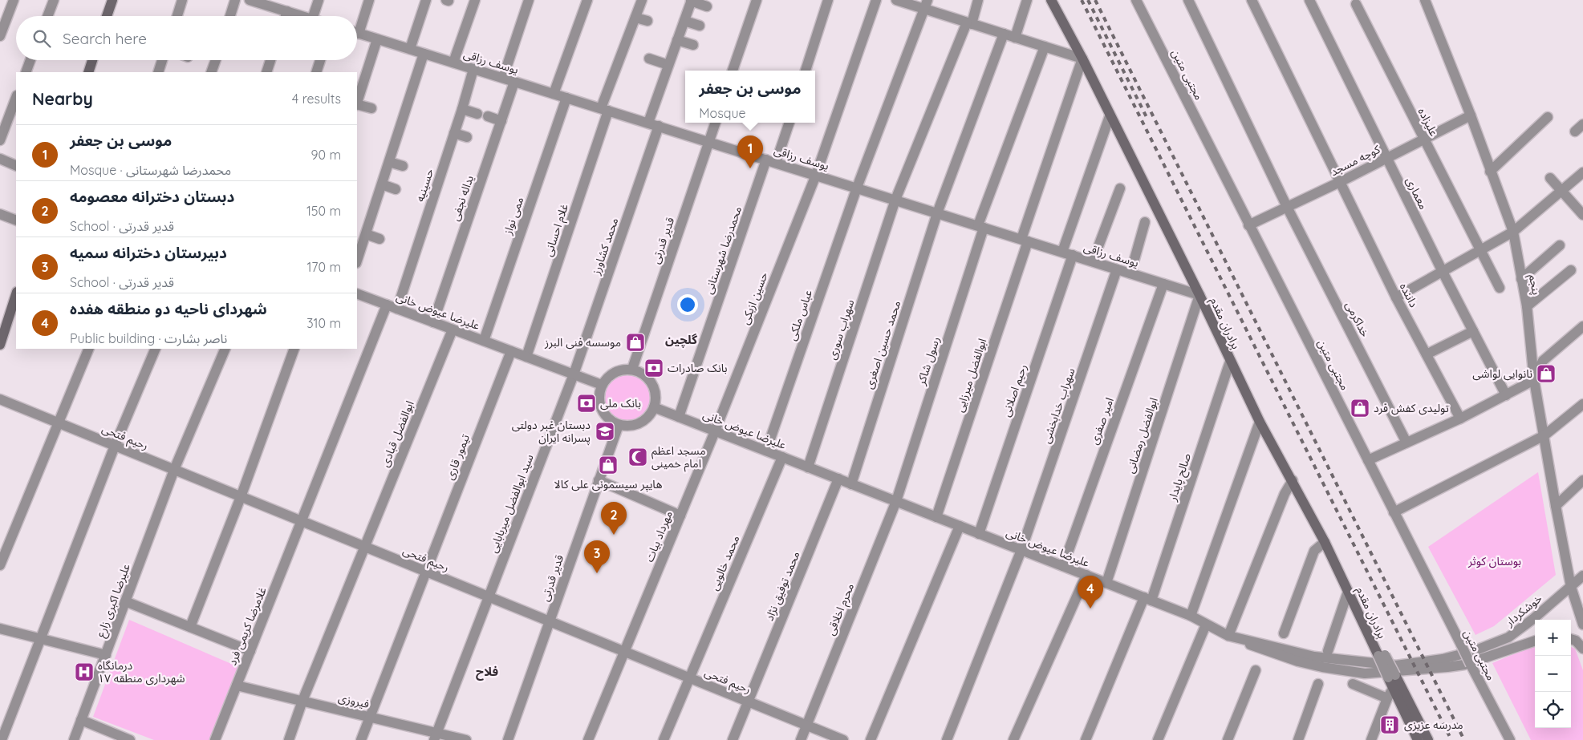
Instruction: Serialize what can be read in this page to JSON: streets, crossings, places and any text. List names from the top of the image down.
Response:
{
  "streets": {
    "main road": ["برادران مقدم"],
    "street": [
      "یوسف رزاقی",
      "مجتبی متین",
      "علیزاده",
      "کوچه مسجد",
      "حسینیه",
      "معماری",
      "یداله نجفی",
      "ممی نواز",
      "غلام احسانی",
      "قدیر قدرتی",
      "محمد کشاورز",
      "محمدرضا شهرستانی",
      "پنجم",
      "داننده",
      "حسین ازبکی",
      "علیرضا عیوض خانی",
      "عباس ملکی",
      "خداکرمی",
      "سهراب سوری",
      "محمد حسین اصغری",
      "رسول شاکر",
      "ابوالفضل میرزایی",
      "رحیم اصلانی",
      "سهراب خدابخشی",
      "امیر صفری",
      "ابوالفضل قبادی",
      "ابوالفضل رمضانی",
      "رحیم فتحی",
      "تیمور قاری",
      "صالح پایدار",
      "سید ابوالفضل میربابایی",
      "مهرداد بیات",
      "محمد خالویی",
      "محمد توفیق ‌نژاد",
      "علیرضا اکبری زارع",
      "محرم اخلاقی",
      "خوشکردار",
      "غلامرضا کریمی فرد",
      "فیروزی"
    ]
  },
  "crossings": [
    ["یوسف رزاقی", "حسینیه"],
    ["یوسف رزاقی", "یداله نجفی"],
    ["یوسف رزاقی", "ممی نواز"],
    ["یوسف رزاقی", "غلام احسانی"],
    ["یوسف رزاقی", "قدیر قدرتی"],
    ["یوسف رزاقی", "محمد کشاورز"],
    ["یوسف رزاقی", "محمدرضا شهرستانی"],
    ["یوسف رزاقی", "حسین ازبکی"],
    ["یوسف رزاقی", "عباس ملکی"],
    ["یوسف رزاقی", "برادران مقدم"],
    ["یوسف رزاقی", "سهراب سوری"],
    ["یوسف رزاقی", "محمد حسین اصغری"],
    ["یوسف رزاقی", "رسول شاکر"],
    ["یوسف رزاقی", "ابوالفضل میرزایی"],
    ["یوسف رزاقی", "رحیم اصلانی"],
    ["یوسف رزاقی", "سهراب خدابخشی"],
    ["یوسف رزاقی", "امیر صفری"],
    ["یوسف رزاقی", "ابوالفضل رمضانی"],
    ["مجتبی متین", "کوچه مسجد"],
    ["علیزاده", "کوچه مسجد"],
    ["کوچه مسجد", "معماری"],
    ["کوچه مسجد", "پنجم"],
    ["کوچه مسجد", "داننده"],
    ["کوچه مسجد", "خداکرمی"],
    ["حسینیه", "علیرضا عیوض خانی"],
    ["حسینیه", "رحیم فتحی"],
    ["حسینیه", "غلامرضا کریمی فرد"],
    ["یداله نجفی", "علیرضا عیوض خانی"],
    ["ممی نواز", "علیرضا عیوض خانی"],
    ["غلام احسانی", "علیرضا عیوض خانی"],
    ["قدیر قدرتی", "علیرضا عیوض خانی"],
    ["قدیر قدرتی", "رحیم فتحی"],
    ["محمد کشاورز", "علیرضا عیوض خانی"],
    ["محمد کشاورز", "سید ابوالفضل میربابایی"],
    ["محمدرضا شهرستانی", "علیرضا عیوض خانی"],
    ["پنجم", "خوشکردار"],
    ["حسین ازبکی", "علیرضا عیوض خانی"],
    ["حسین ازبکی", "مهرداد بیات"],
    ["علیرضا عیوض خانی", "عباس ملکی"],
    ["علیرضا عیوض خانی", "سهراب سوری"],
    ["علیرضا عیوض خانی", "محمد حسین اصغری"],
    ["علیرضا عیوض خانی", "رسول شاکر"],
    ["علیرضا عیوض خانی", "ابوالفضل میرزایی"],
    ["علیرضا عیوض خانی", "رحیم اصلانی"],
    ["علیرضا عیوض خانی", "سهراب خدابخشی"],
    ["علیرضا عیوض خانی", "امیر صفری"],
    ["علیرضا عیوض خانی", "ابوالفضل قبادی"],
    ["علیرضا عیوض خانی", "ابوالفضل رمضانی"],
    ["علیرضا عیوض خانی", "تیمور قاری"],
    ["علیرضا عیوض خانی", "صالح پایدار"],
    ["علیرضا عیوض خانی", "سید ابوالفضل میربابایی"],
    ["علیرضا عیوض خانی", "مهرداد بیات"],
    ["علیرضا عیوض خانی", "محمد خالویی"],
    ["علیرضا عیوض خانی", "محمد توفیق ‌نژاد"],
    ["علیرضا عیوض خانی", "محرم اخلاقی"],
    ["علیرضا عیوض خانی", "خوشکردار"],
    ["برادران مقدم", "ابوالفضل میرزایی"],
    ["برادران مقدم", "ابوالفضل رمضانی"],
    ["برادران مقدم", "صالح پایدار"],
    ["رسول شاکر", "محرم اخلاقی"],
    ["ابوالفضل قبادی", "رحیم فتحی"],
    ["ابوالفضل قبادی", "فیروزی"],
    ["رحیم فتحی", "تیمور قاری"],
    ["رحیم فتحی", "سید ابوالفضل میربابایی"],
    ["رحیم فتحی", "مهرداد بیات"],
    ["رحیم فتحی", "محمد خالویی"],
    ["رحیم فتحی", "محمد توفیق ‌نژاد"],
    ["رحیم فتحی", "علیرضا اکبری زارع"],
    ["رحیم فتحی", "محرم اخلاقی"],
    ["رحیم فتحی", "غلامرضا کریمی فرد"],
    ["تیمور قاری", "فیروزی"],
    ["سید ابوالفضل میربابایی", "فیروزی"],
    ["غلامرضا کریمی فرد", "فیروزی"]
  ],
  "districts": ["گلچین", "فلاح"],
  "parks": ["بوستان کوثر"],
  "places": {
    "shop": [
      "موسسه فنی البرز",
      "نانوایی لواشی",
      "تولیدی کفش فرد",
      "هایپر سیسمونی علی کالا"
    ],
    "bank": ["بانک صادرات", "بانک ملی"],
    "school or university": ["دبستان غبر دولتی پسرانه ایران"],
    "mosque": ["مسجد اعظم امام خمینی"],
    "hospital": ["درمانگاه شهرداری منطقه ۱۷"],
    "building": ["مدرسه عزیزی"]
  },
  "page": {
    "search": "Search here",
    "popup": ["موسی بن جعفر", "Mosque"],
    "heading": ["Nearby", "4 results"],
    "list": [
      {
        "mark": "1",
        "name": "موسی بن جعفر",
        "note": "Mosque · محمدرضا شهرستانی",
        "value": "90 m"
      },
      {
        "mark": "2",
        "name": "دبستان دخترانه معصومه",
        "note": "School · قدیر قدرتی",
        "value": "150 m"
      },
      {
        "mark": "3",
        "name": "دبیرستان دخترانه سمیه",
        "note": "School · قدیر قدرتی",
        "value": "170 m"
      },
      {
        "mark": "4",
        "name": "شهردای ناحیه دو منطقه هفده",
        "note": "Public building · ناصر بشارت",
        "value": "310 m"
      }
    ],
    "pins": [
      "1",
      "2",
      "3",
      "4"
    ],
    "map_buttons": ["+", "−"]
  }
}
